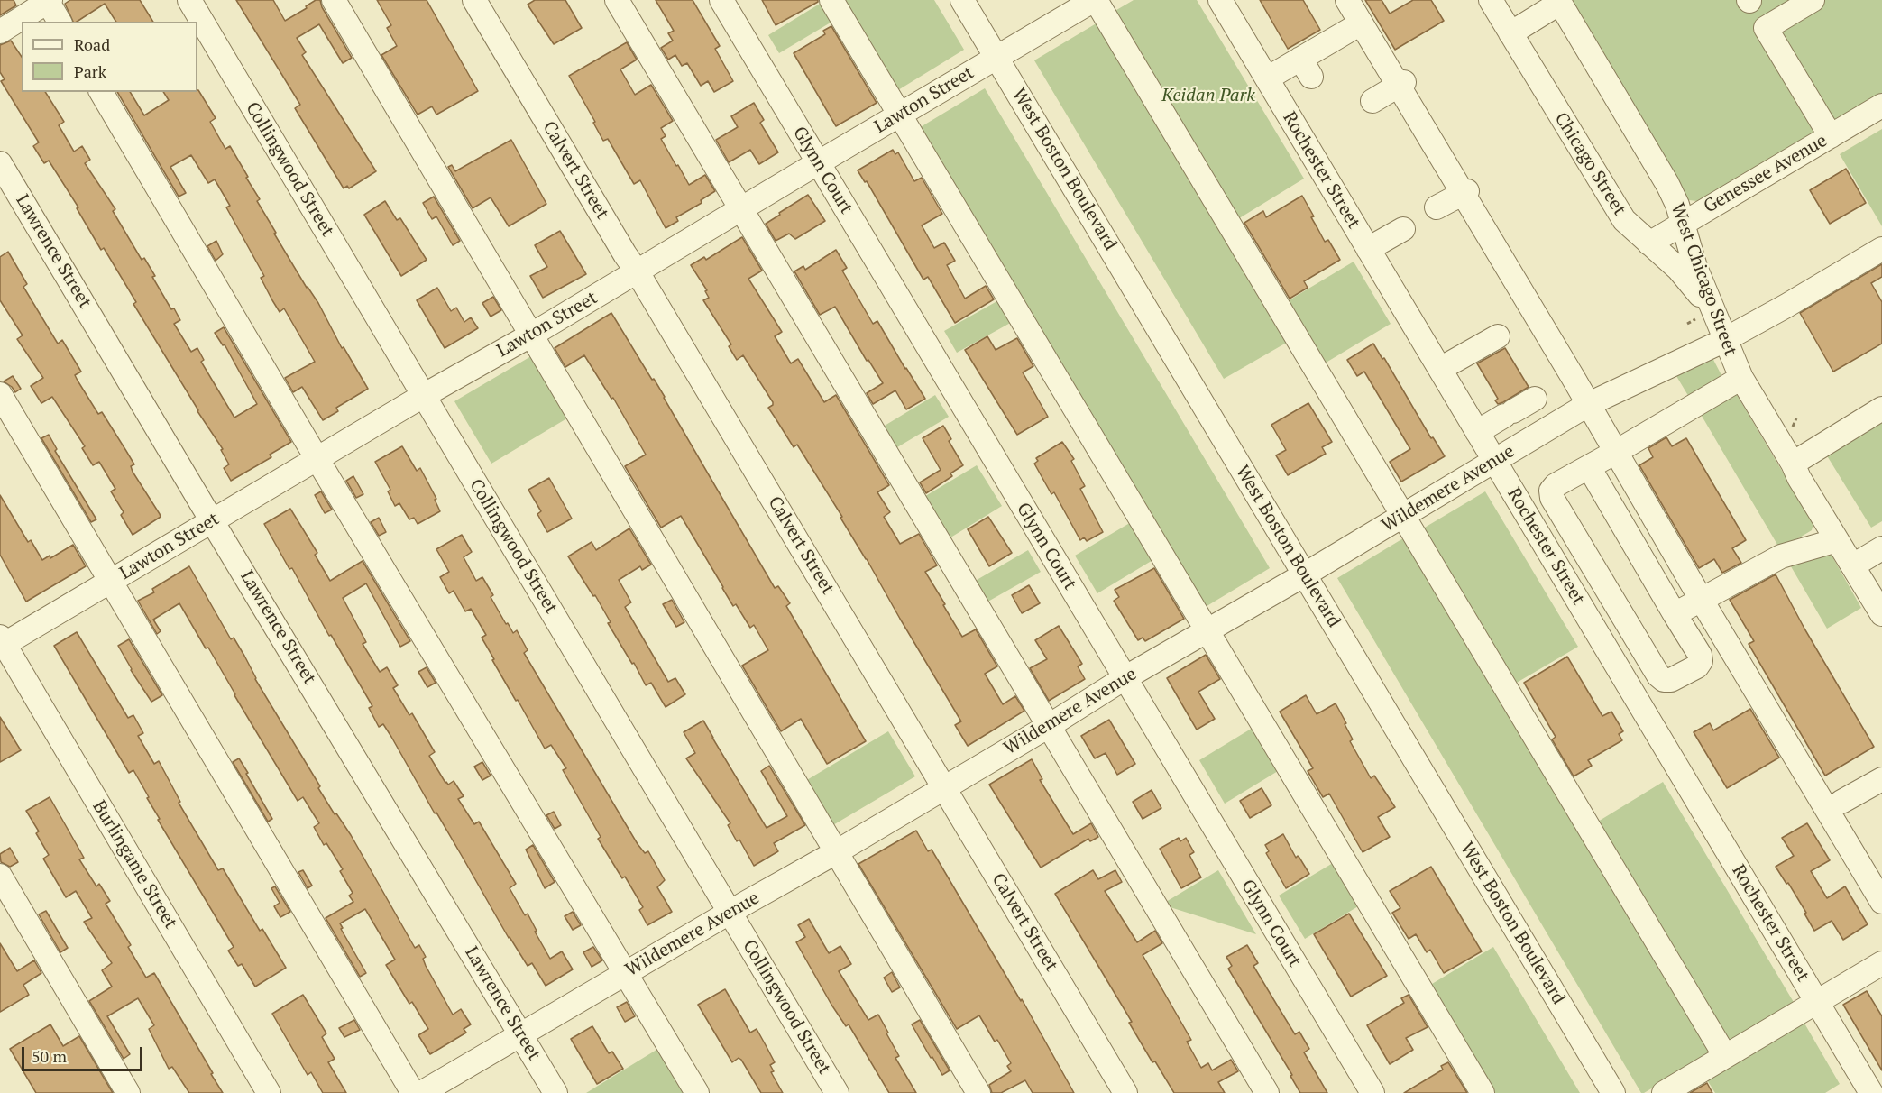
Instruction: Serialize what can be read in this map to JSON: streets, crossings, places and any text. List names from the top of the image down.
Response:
{
  "streets": {
    "street": [
      "Lawton Street",
      "Chicago Street",
      "Collingwood Street",
      "West Boston Boulevard",
      "Calvert Street",
      "Glynn Court",
      "Rochester Street",
      "Genessee Avenue",
      "Lawrence Street",
      "West Chicago Street",
      "Wildemere Avenue",
      "Burlingame Street"
    ]
  },
  "crossings": [
    ["Lawton Street", "Collingwood Street"],
    ["Lawton Street", "West Boston Boulevard"],
    ["Lawton Street", "Calvert Street"],
    ["Lawton Street", "Glynn Court"],
    ["Lawton Street", "Lawrence Street"],
    ["Lawton Street", "Burlingame Street"],
    ["Chicago Street", "Genessee Avenue"],
    ["Chicago Street", "West Chicago Street"],
    ["Chicago Street", "Wildemere Avenue"],
    ["Collingwood Street", "Wildemere Avenue"],
    ["West Boston Boulevard", "Wildemere Avenue"],
    ["Calvert Street", "Wildemere Avenue"],
    ["Glynn Court", "Wildemere Avenue"],
    ["Rochester Street", "Wildemere Avenue"],
    ["Genessee Avenue", "West Chicago Street"],
    ["Lawrence Street", "Wildemere Avenue"],
    ["West Chicago Street", "Wildemere Avenue"]
  ],
  "parks": ["Keidan Park"],
  "legend": ["Road", "Park"],
  "scale_bar": "50 m"
}
